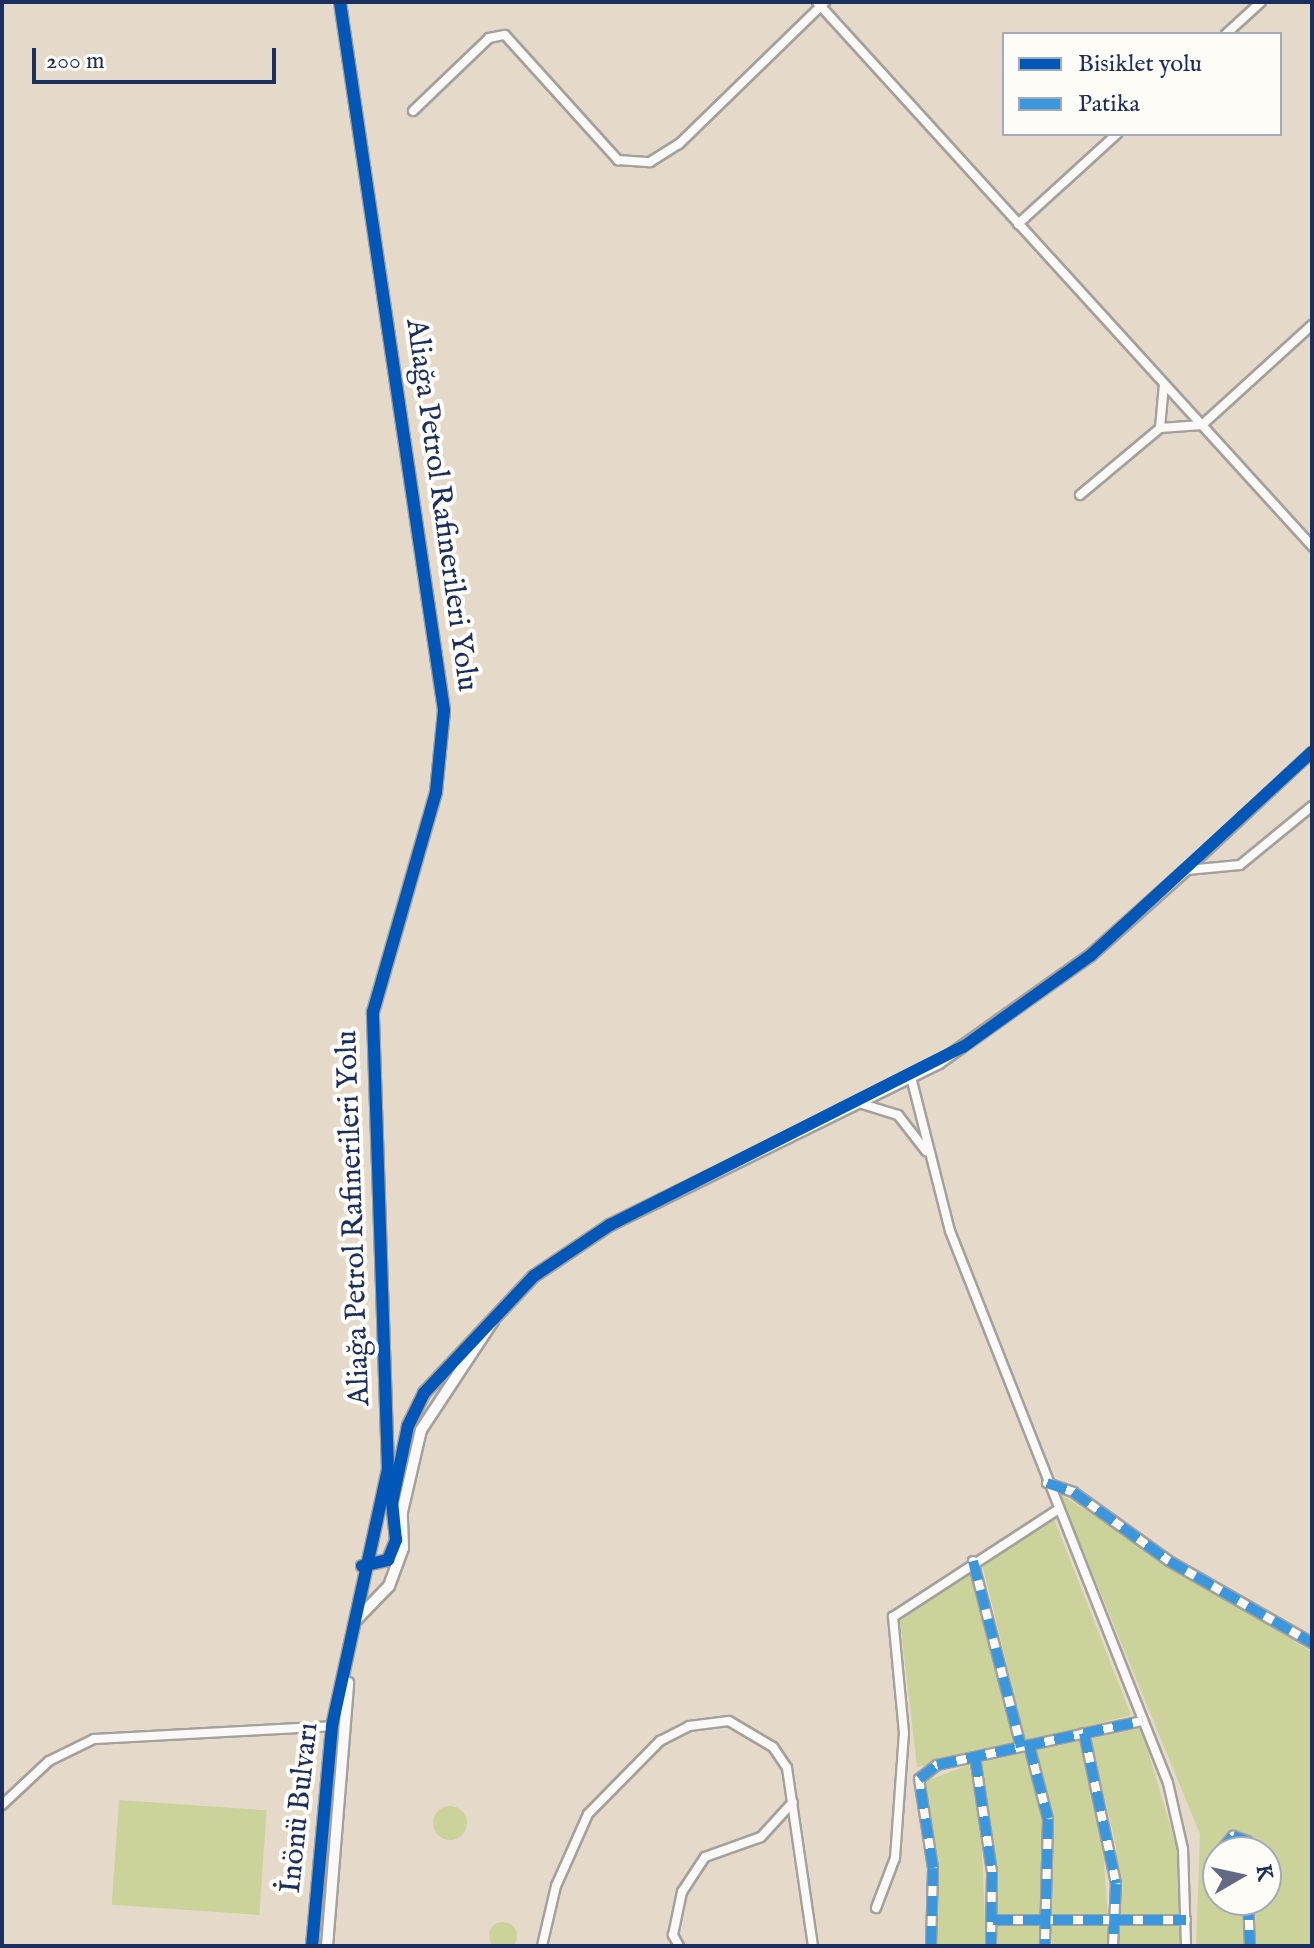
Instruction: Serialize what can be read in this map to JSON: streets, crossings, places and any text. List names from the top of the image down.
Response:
{
  "streets": {
    "street": ["Aliağa Petrol Rafinerileri Yolu", "İnönü Bulvarı"]
  },
  "crossings": [
    ["Aliağa Petrol Rafinerileri Yolu", "İnönü Bulvarı"]
  ],
  "legend": ["Bisiklet yolu", "Patika"],
  "scale_bar": "200 m",
  "north": "right"
}
